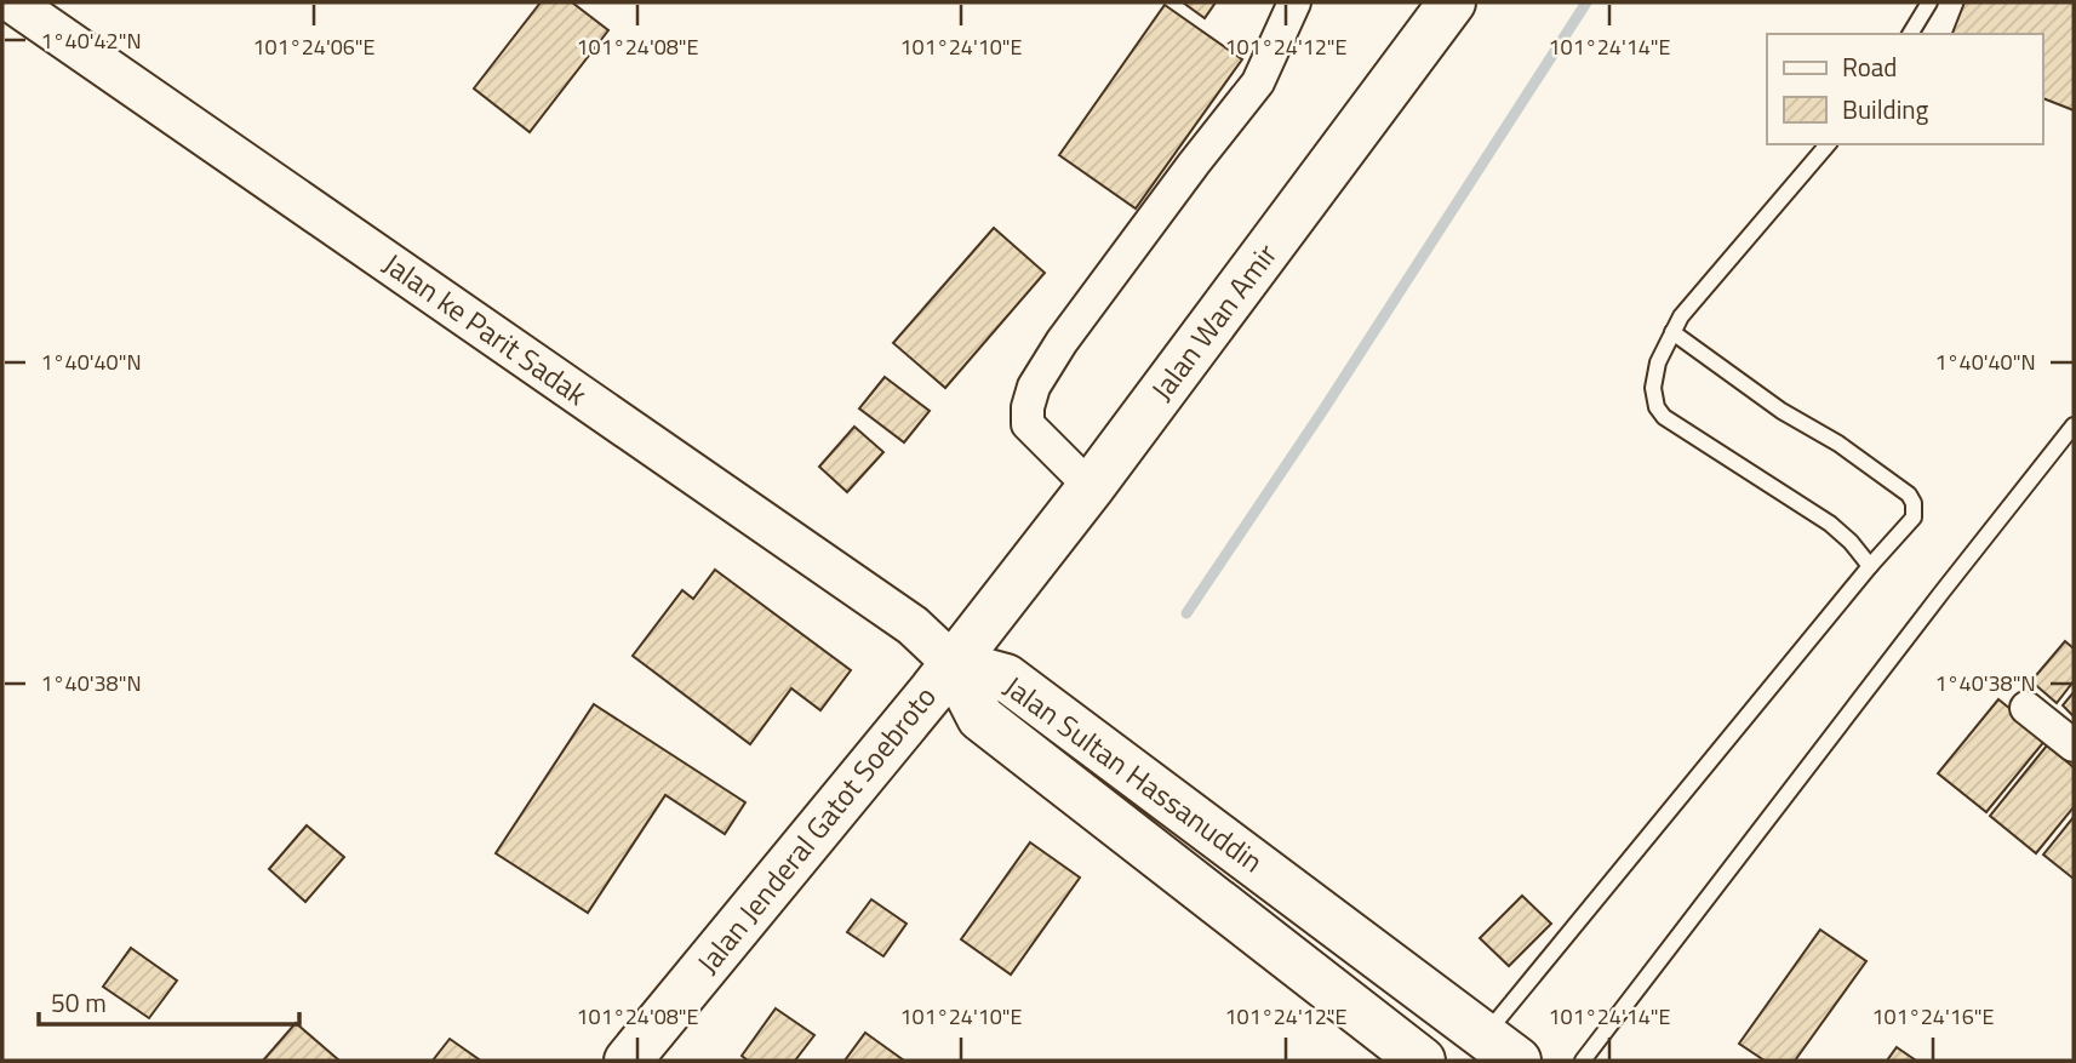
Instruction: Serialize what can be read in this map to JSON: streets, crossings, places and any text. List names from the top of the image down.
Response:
{
  "streets": {
    "main road": ["Jalan Wan Amir", "Jalan Sultan Hassanuddin", "Jalan Jenderal Gatot Soebroto"],
    "street": ["Jalan ke Parit Sadak"]
  },
  "crossings": [
    ["Jalan Wan Amir", "Jalan ke Parit Sadak"],
    ["Jalan Wan Amir", "Jalan Sultan Hassanuddin"],
    ["Jalan Wan Amir", "Jalan Jenderal Gatot Soebroto"],
    ["Jalan ke Parit Sadak", "Jalan Sultan Hassanuddin"],
    ["Jalan ke Parit Sadak", "Jalan Jenderal Gatot Soebroto"],
    ["Jalan Sultan Hassanuddin", "Jalan Jenderal Gatot Soebroto"]
  ],
  "legend": ["Road", "Building"],
  "scale_bar": "50 m",
  "coordinates": [
    "1°40'42\"N",
    "101°24'06\"E",
    "101°24'08\"E",
    "101°24'10\"E",
    "101°24'12\"E",
    "101°24'14\"E",
    "1°40'40\"N",
    "1°40'38\"N",
    "101°24'16\"E"
  ]
}
